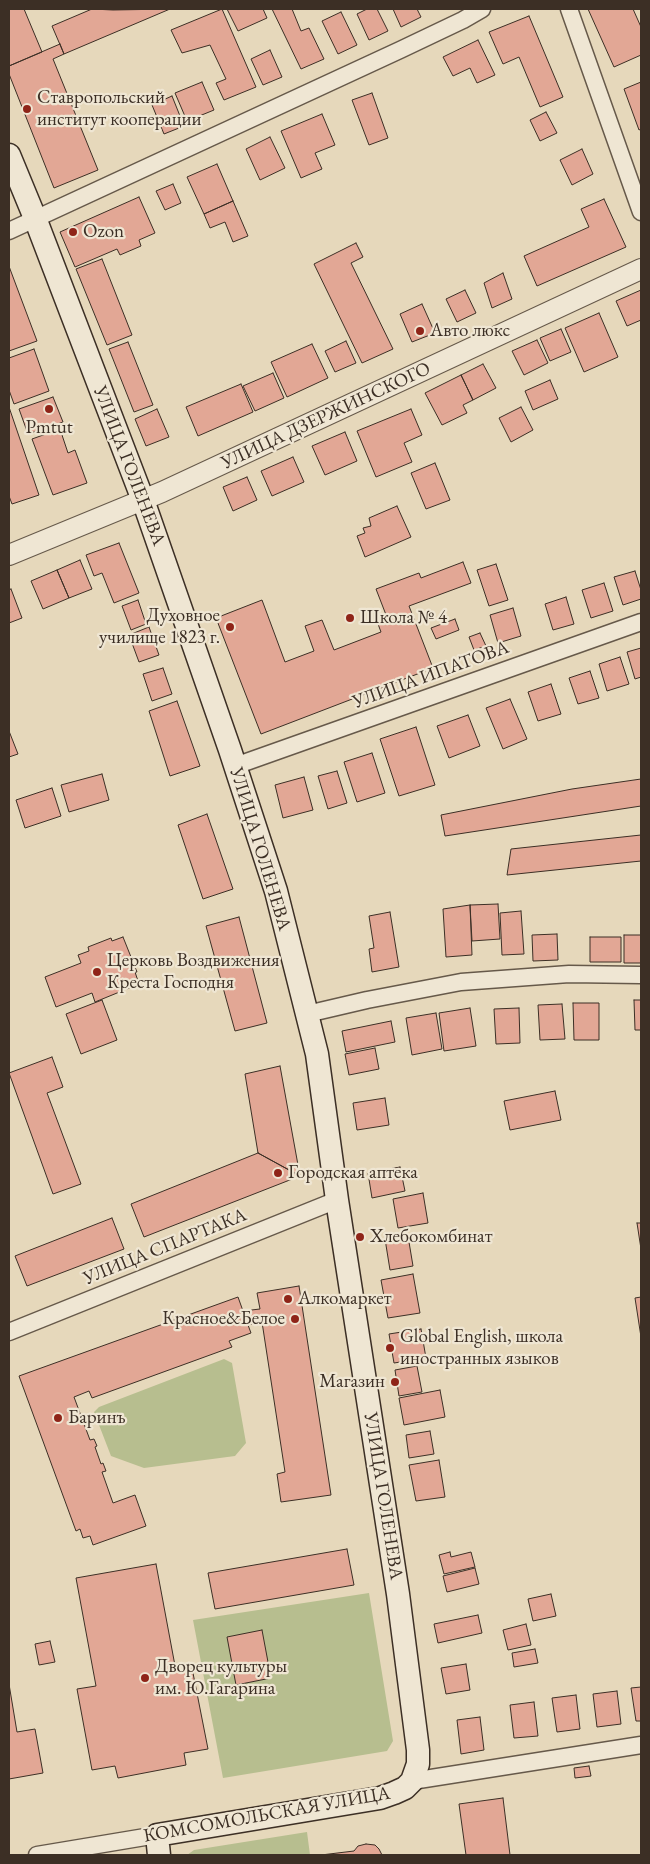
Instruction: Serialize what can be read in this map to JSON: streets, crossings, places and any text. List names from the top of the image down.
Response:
{
  "streets": {
    "main road": ["УЛИЦА ГОЛЕНЕВА", "КОМСОМОЛЬСКАЯ УЛИЦА"],
    "street": ["УЛИЦА ДЗЕРЖИНСКОГО", "УЛИЦА ИПАТОВА", "УЛИЦА СПАРТАКА"]
  },
  "crossings": [
    ["УЛИЦА ДЗЕРЖИНСКОГО", "УЛИЦА ГОЛЕНЕВА"],
    ["УЛИЦА ГОЛЕНЕВА", "УЛИЦА ИПАТОВА"],
    ["УЛИЦА ГОЛЕНЕВА", "УЛИЦА СПАРТАКА"],
    ["УЛИЦА ГОЛЕНЕВА", "КОМСОМОЛЬСКАЯ УЛИЦА"]
  ],
  "places": [
    "Ставропольский институт кооперации",
    "Ozon",
    "Авто люкс",
    "Pmtut",
    "Школа № 4",
    "Духовное училище 1823 г.",
    "Церковь Воздвижения Креста Господня",
    "Городская аптека",
    "Хлебокомбинат",
    "Алкомаркет",
    "Красное&Белое",
    "Global English, школа иностранных языков",
    "Магазин",
    "Баринъ",
    "Дворец культуры им. Ю.Гагарина"
  ]
}
